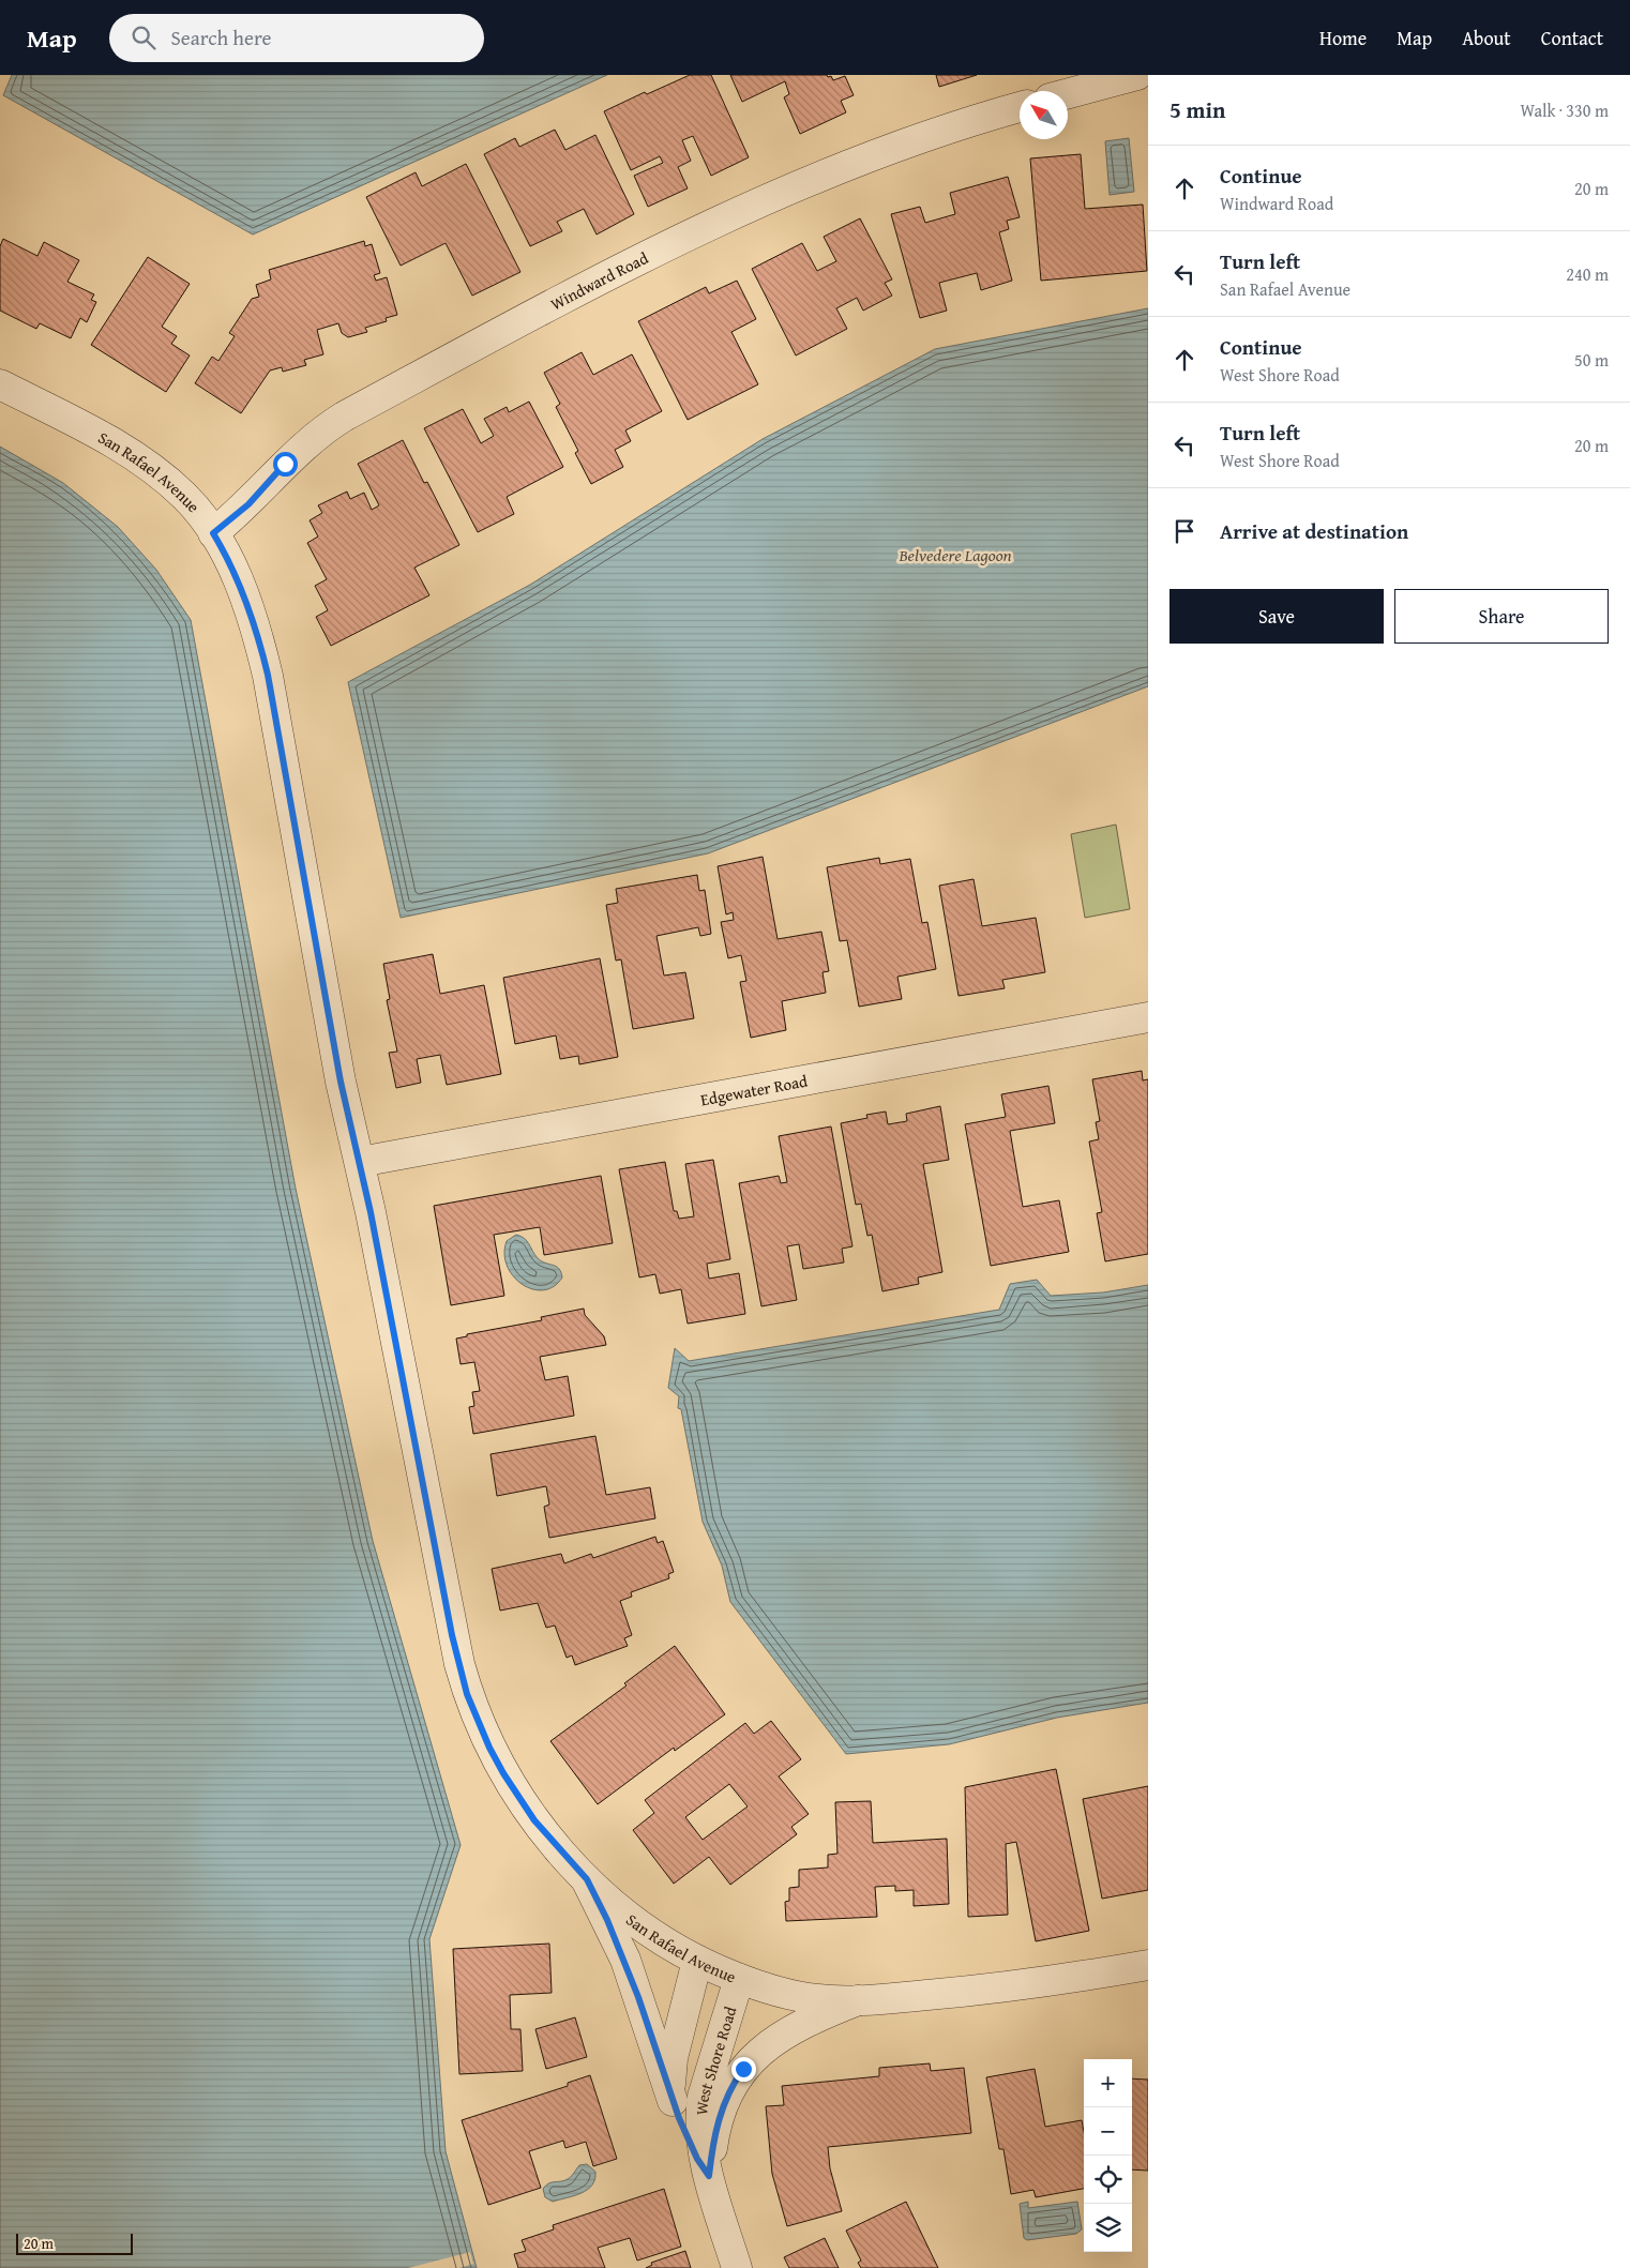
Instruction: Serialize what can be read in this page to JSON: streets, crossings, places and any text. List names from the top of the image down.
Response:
{
  "streets": {
    "street": [
      "Windward Road",
      "San Rafael Avenue",
      "Edgewater Road",
      "West Shore Road"
    ]
  },
  "crossings": [
    ["Windward Road", "San Rafael Avenue"],
    ["San Rafael Avenue", "Edgewater Road"],
    ["San Rafael Avenue", "West Shore Road"]
  ],
  "water": ["Belvedere Lagoon"],
  "scale_bar": "20 m",
  "north": "top left",
  "page": {
    "header": "Map",
    "search": "Search here",
    "nav": [
      "Home",
      "Map",
      "About",
      "Contact"
    ],
    "heading": ["5 min", "Walk · 330 m"],
    "list": [
      ["Continue", "Windward Road", "20 m"],
      ["Turn left", "San Rafael Avenue", "240 m"],
      ["Continue", "West Shore Road", "50 m"],
      ["Turn left", "West Shore Road", "20 m"],
      "Arrive at destination"
    ],
    "buttons": ["Save", "Share"],
    "map_buttons": ["+", "−"],
    "scale": "20 m"
  }
}
